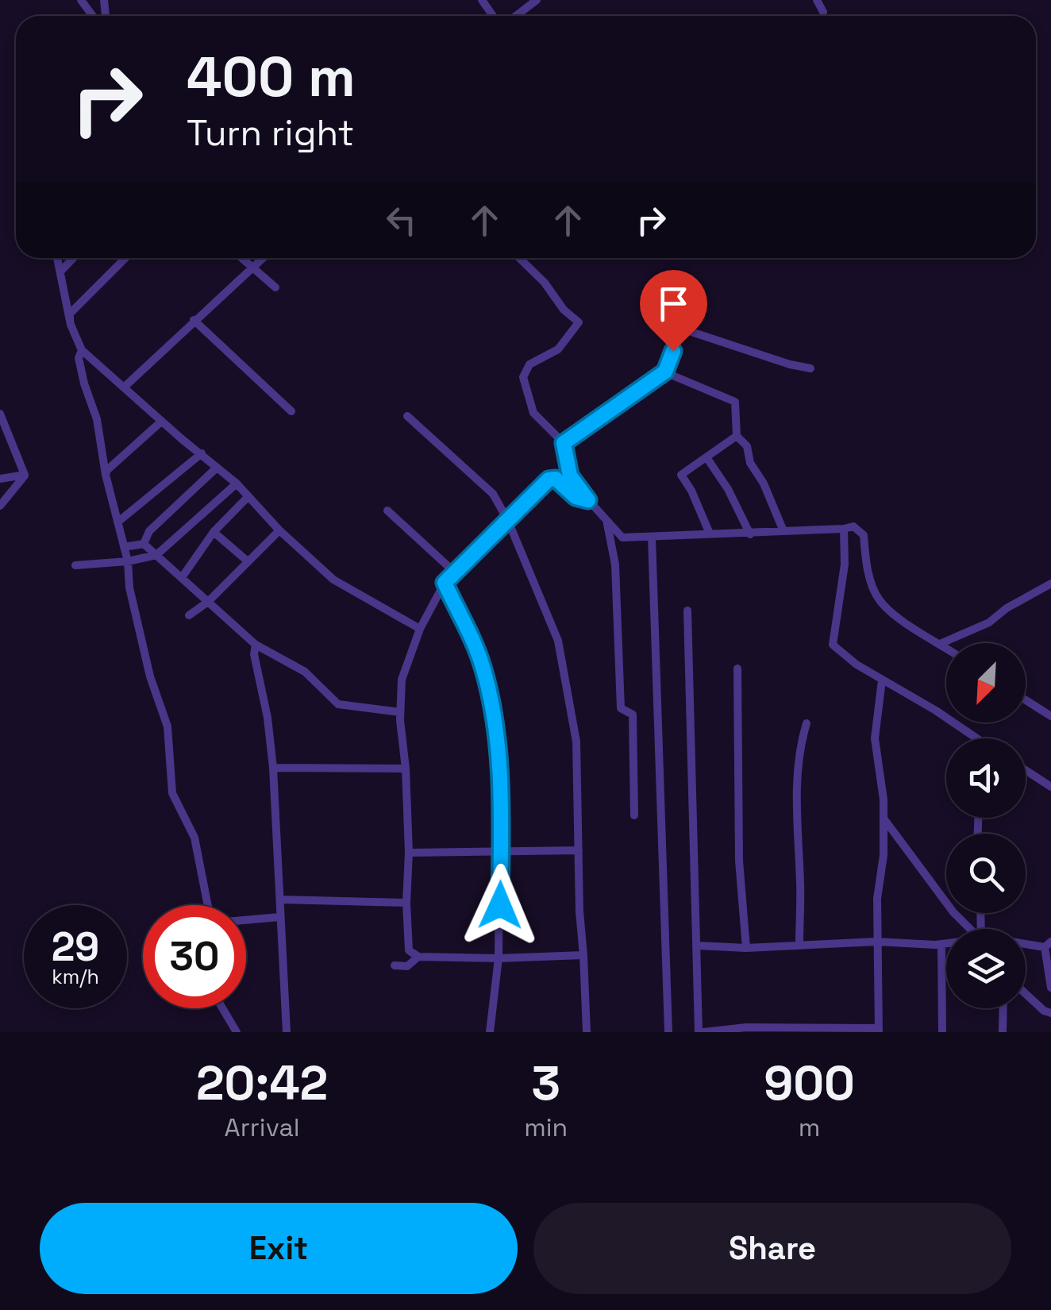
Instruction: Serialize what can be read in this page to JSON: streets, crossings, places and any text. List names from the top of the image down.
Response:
{
  "north": "bottom left",
  "page": {
    "turn": ["400 m", "Turn right"],
    "speed": "29 km/h",
    "limit": "30",
    "eta": [
      "20:42",
      "Arrival",
      "3",
      "min",
      "900",
      "m"
    ],
    "buttons": ["Exit", "Share"]
  }
}
